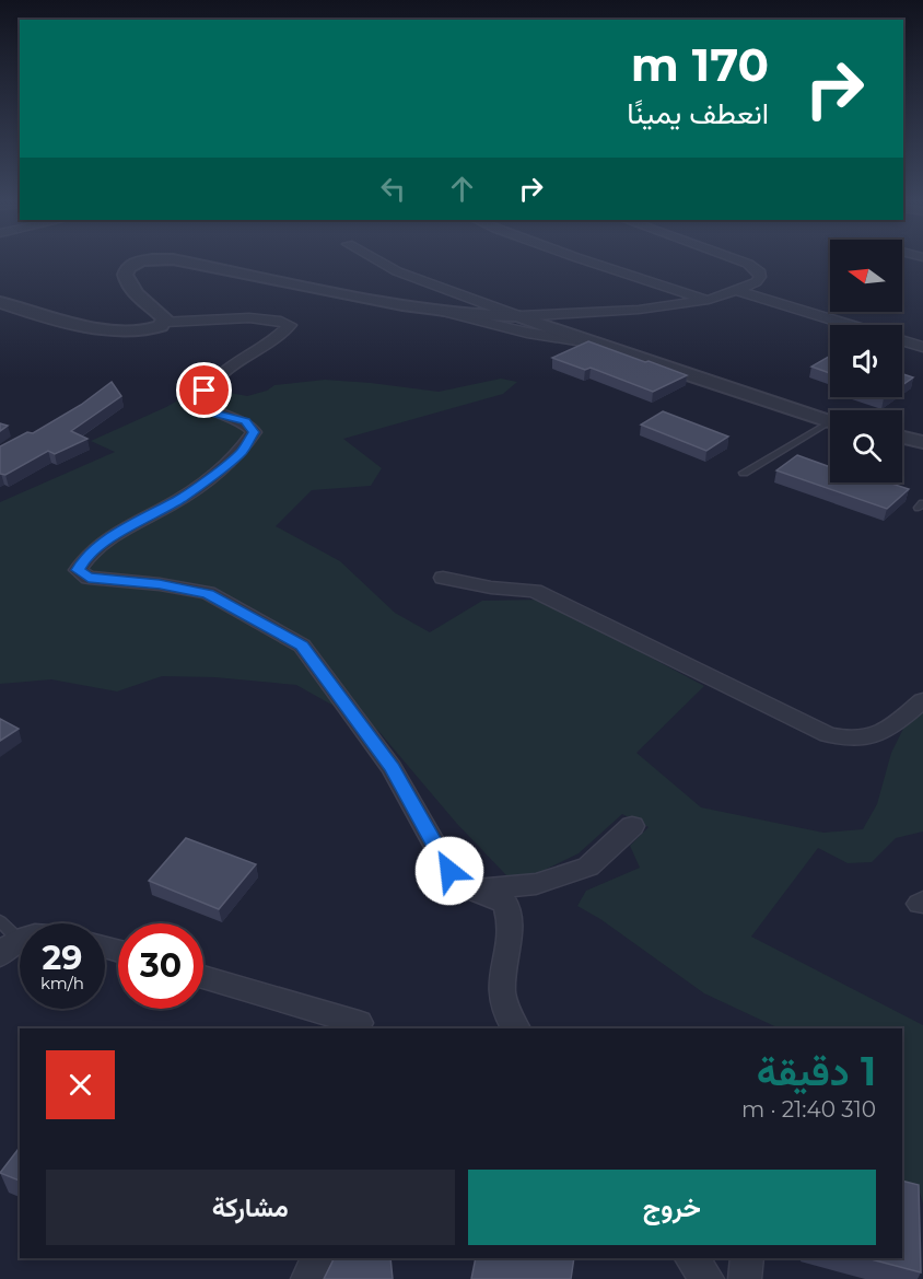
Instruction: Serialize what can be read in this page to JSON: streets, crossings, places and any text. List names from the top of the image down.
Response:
{
  "north": "left",
  "page": {
    "turn": ["170 m", "انعطف يمينًا"],
    "speed": "29 km/h",
    "limit": "30",
    "heading": ["1 دقيقة", "310 m · 21:40"],
    "buttons": ["خروج", "مشاركة"]
  }
}
